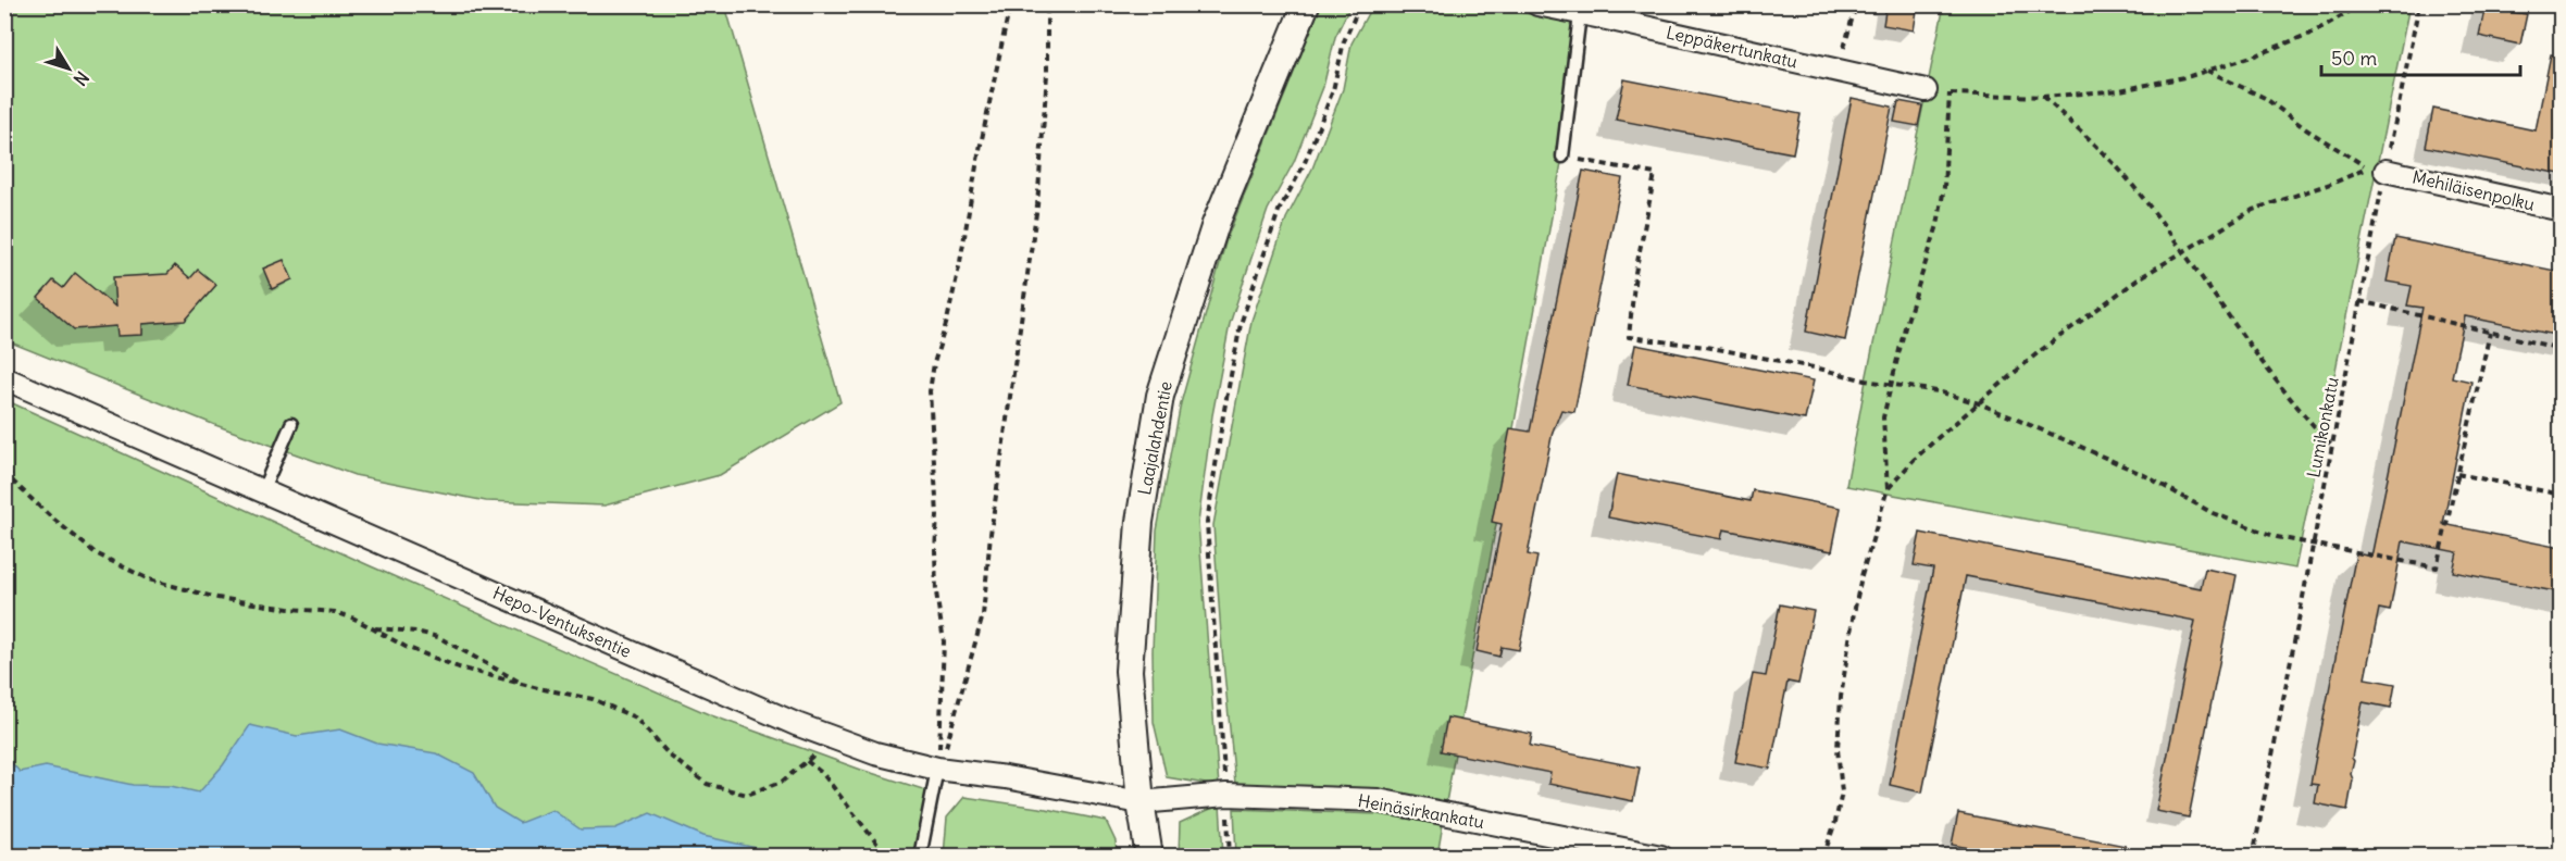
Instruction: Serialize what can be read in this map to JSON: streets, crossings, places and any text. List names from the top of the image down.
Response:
{
  "streets": {
    "street": [
      "Leppäkertunkatu",
      "Mehiläisenpolku",
      "Laajalahdentie",
      "Hepo-Ventuksentie",
      "Heinäsirkankatu"
    ],
    "path": ["Lumikonkatu"]
  },
  "crossings": [
    ["Mehiläisenpolku", "Lumikonkatu"],
    ["Laajalahdentie", "Hepo-Ventuksentie"],
    ["Laajalahdentie", "Heinäsirkankatu"],
    ["Hepo-Ventuksentie", "Heinäsirkankatu"]
  ],
  "scale_bar": "50 m",
  "north": "bottom right"
}
